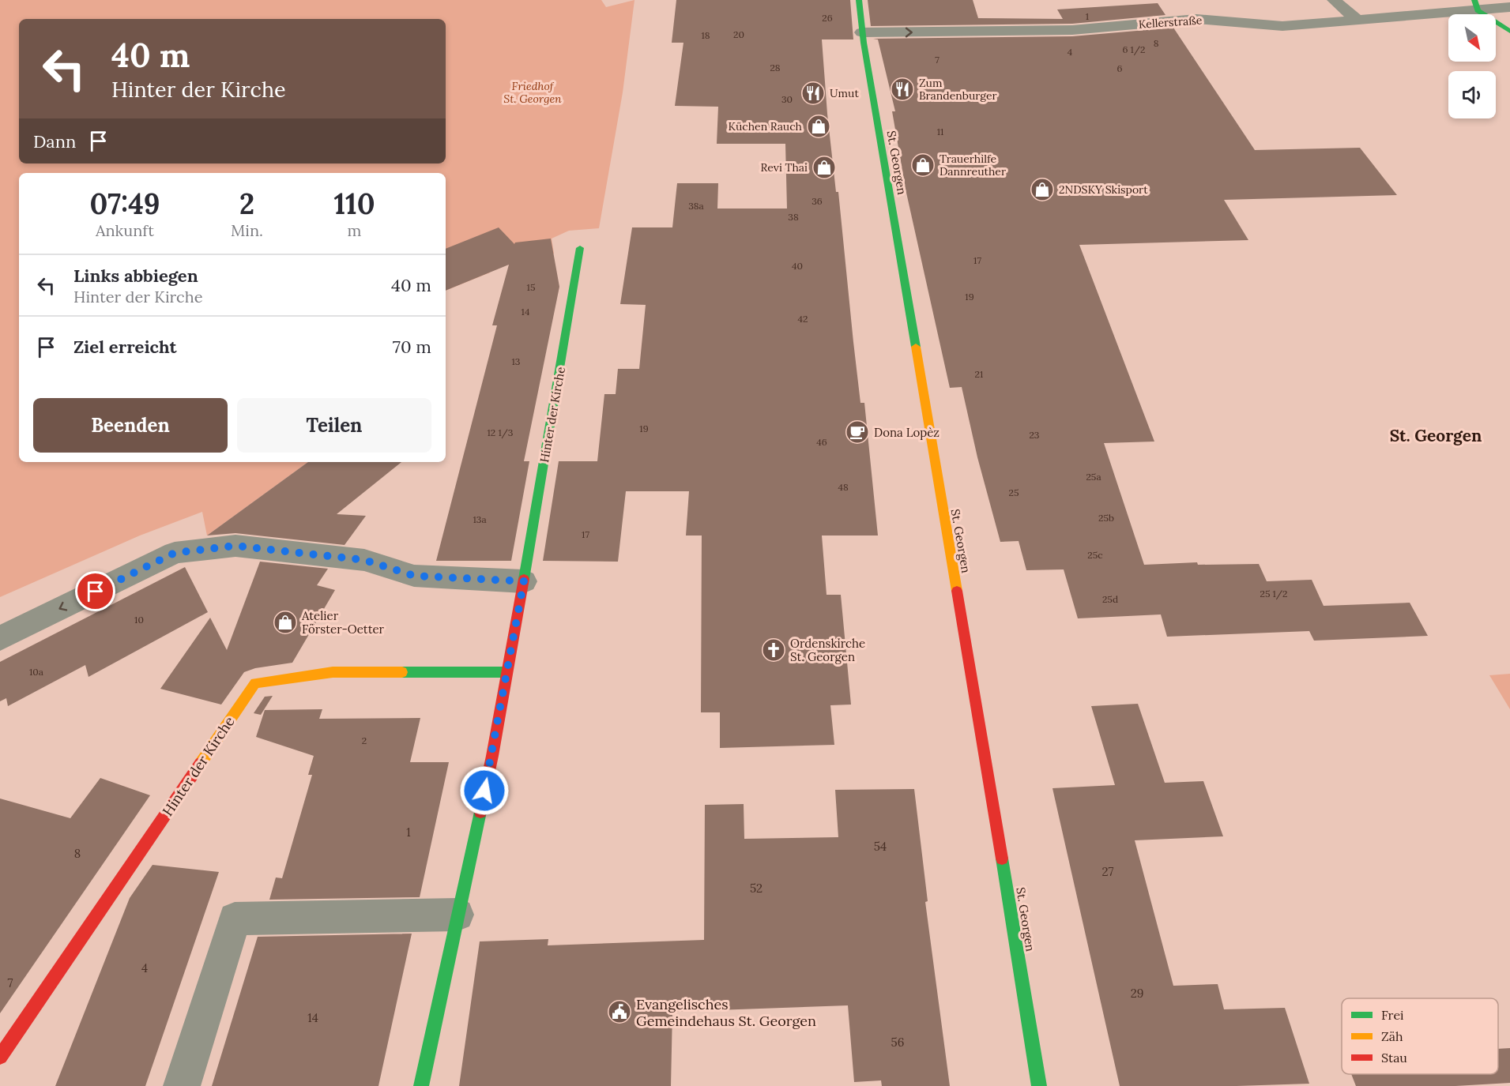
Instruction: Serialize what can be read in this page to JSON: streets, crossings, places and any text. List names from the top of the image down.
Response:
{
  "streets": {
    "street": ["Kellerstraße", "St. Georgen", "Hinter der Kirche"]
  },
  "crossings": [
    ["Kellerstraße", "St. Georgen"]
  ],
  "one_way": ["Kellerstraße"],
  "districts": ["St. Georgen"],
  "parks": ["Friedhof St. Georgen"],
  "places": {
    "restaurant": ["Zum Brandenburger", "Umut"],
    "shop": [
      "Küchen Rauch",
      "Trauerhilfe Dannreuther",
      "Revi Thai",
      "2NDSKY Skisport",
      "Atelier Förster-Oetter"
    ],
    "cafe": ["Dona Lopèz"],
    "church": ["Ordenskirche St. Georgen"],
    "public building": ["Evangelisches Gemeindehaus St. Georgen"]
  },
  "house_numbers": [
    "1",
    "26",
    "20",
    "18",
    "8",
    "6 1/2",
    "4",
    "7",
    "28",
    "6",
    "30",
    "11",
    "36",
    "38a",
    "38",
    "17",
    "40",
    "15",
    "19",
    "14",
    "42",
    "13",
    "21",
    "19",
    "12 1/3",
    "23",
    "46",
    "25a",
    "48",
    "25",
    "25b",
    "13a",
    "17",
    "25c",
    "25 1/2",
    "25d",
    "10",
    "10a",
    "2",
    "1",
    "54",
    "8",
    "27",
    "52",
    "4",
    "7",
    "29",
    "14",
    "56"
  ],
  "legend": ["Frei", "Zäh", "Stau"],
  "north": "bottom right",
  "page": {
    "turn": ["40 m", "Hinter der Kirche"],
    "then": "Dann",
    "eta": [
      "07:49",
      "Ankunft",
      "2",
      "Min.",
      "110",
      "m"
    ],
    "list": [
      {
        "name": "Links abbiegen",
        "note": "Hinter der Kirche",
        "value": "40 m"
      },
      {
        "name": "Ziel erreicht",
        "value": "70 m"
      }
    ],
    "buttons": ["Beenden", "Teilen"]
  }
}
